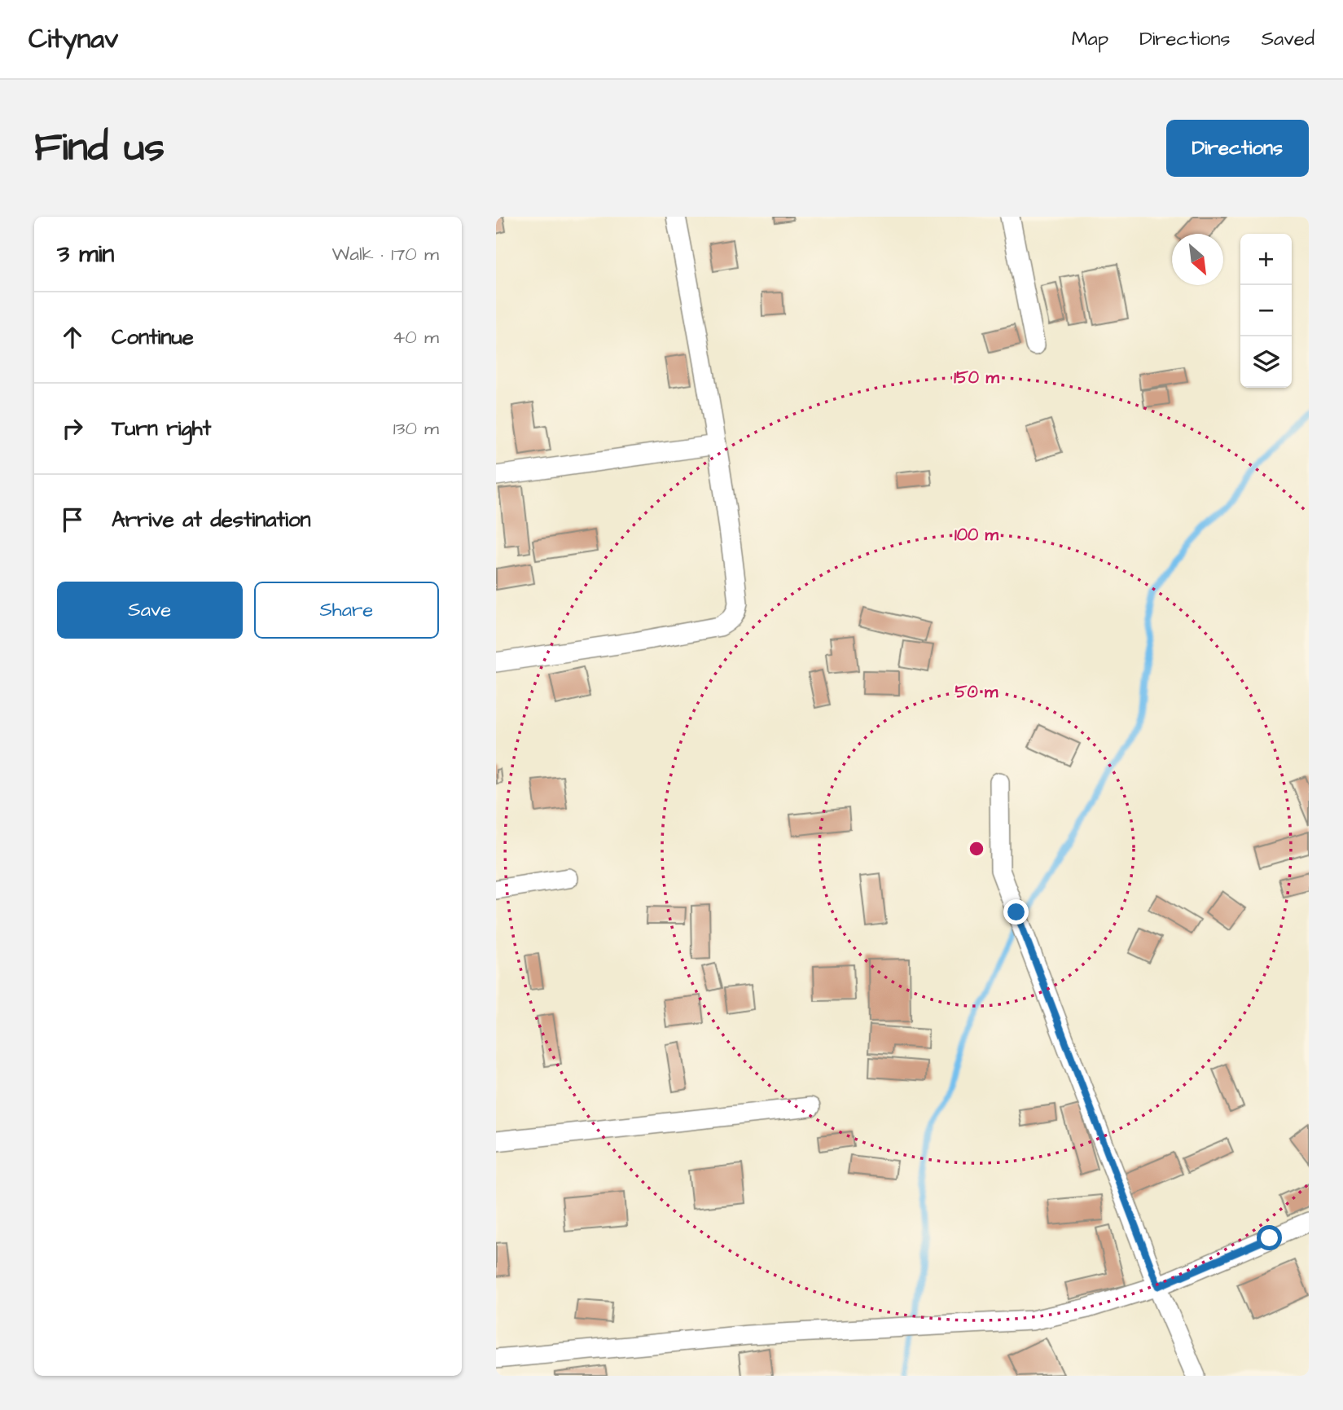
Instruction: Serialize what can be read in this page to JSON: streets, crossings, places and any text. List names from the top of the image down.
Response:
{
  "north": "bottom right",
  "page": {
    "header": "Citynav",
    "nav": ["Map", "Directions", "Saved"],
    "buttons": [
      "Directions",
      ["Save", "Share"]
    ],
    "title": "Find us",
    "heading": ["3 min", "Walk · 170 m"],
    "map_buttons": ["+", "−"],
    "list": [
      ["Continue", "40 m"],
      ["Turn right", "130 m"],
      "Arrive at destination"
    ]
  },
  "rings": ["150 m", "100 m", "50 m"]
}
